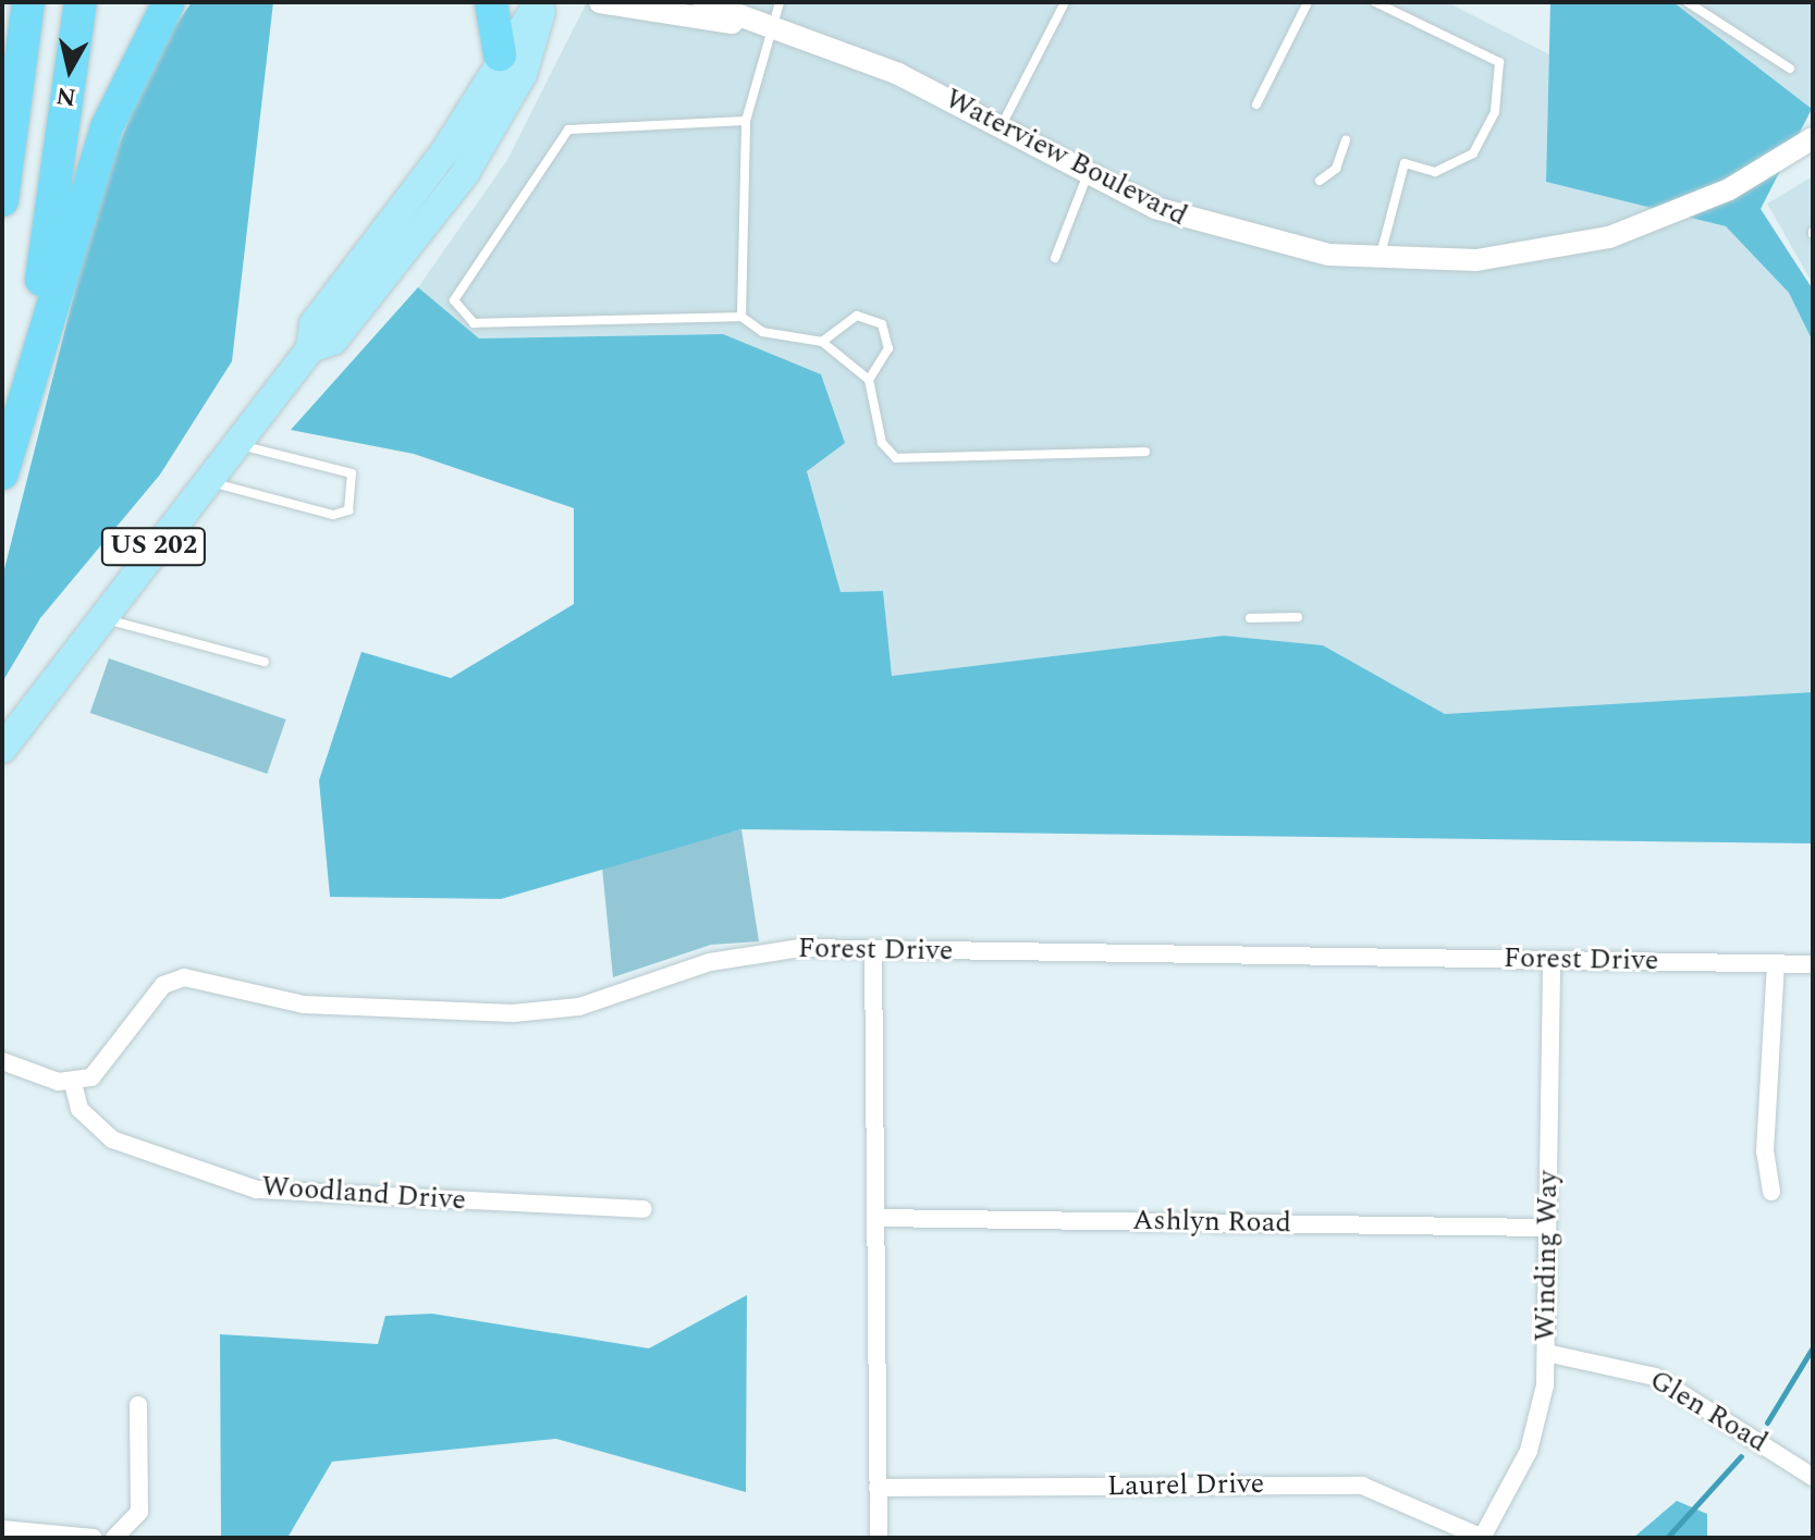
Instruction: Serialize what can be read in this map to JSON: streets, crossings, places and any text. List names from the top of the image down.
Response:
{
  "streets": {
    "main road": ["US 202"],
    "street": [
      "Waterview Boulevard",
      "Forest Drive",
      "Woodland Drive",
      "Ashlyn Road",
      "Winding Way",
      "Glen Road",
      "Laurel Drive"
    ]
  },
  "crossings": [
    ["Forest Drive", "Woodland Drive"],
    ["Forest Drive", "Winding Way"],
    ["Ashlyn Road", "Winding Way"],
    ["Winding Way", "Glen Road"],
    ["Winding Way", "Laurel Drive"]
  ],
  "north": "bottom"
}
